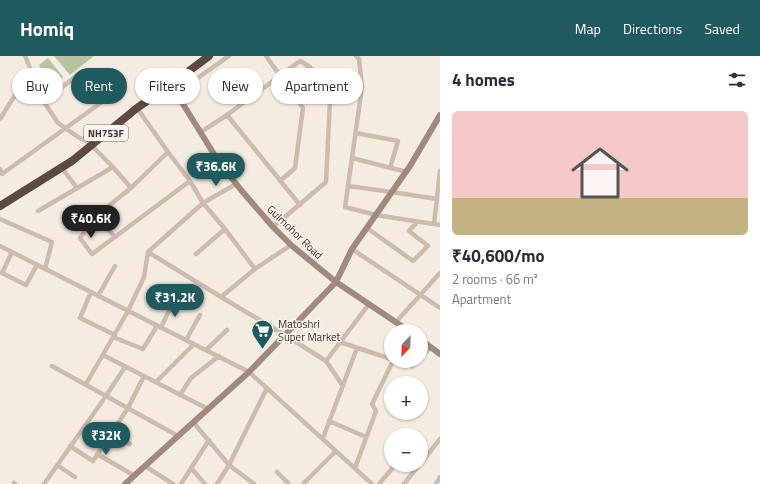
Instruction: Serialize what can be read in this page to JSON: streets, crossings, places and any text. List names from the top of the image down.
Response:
{
  "streets": {
    "highway": ["NH753F"],
    "street": ["Gulmohor Road"]
  },
  "places": {
    "supermarket": ["Matoshri Super Market"]
  },
  "north": "bottom left",
  "page": {
    "header": "Homiq",
    "nav": ["Map", "Directions", "Saved"],
    "heading": "4 homes",
    "chip": [
      "Buy",
      "Rent",
      "Filters",
      "New",
      "Apartment"
    ],
    "list": [
      {
        "name": "₹40,600/mo",
        "note": "2 rooms · 66 m² · Apartment"
      }
    ],
    "price": [
      "₹36.6K",
      "₹40.6K",
      "₹31.2K",
      "₹32K"
    ],
    "map_buttons": ["+", "−"]
  }
}
